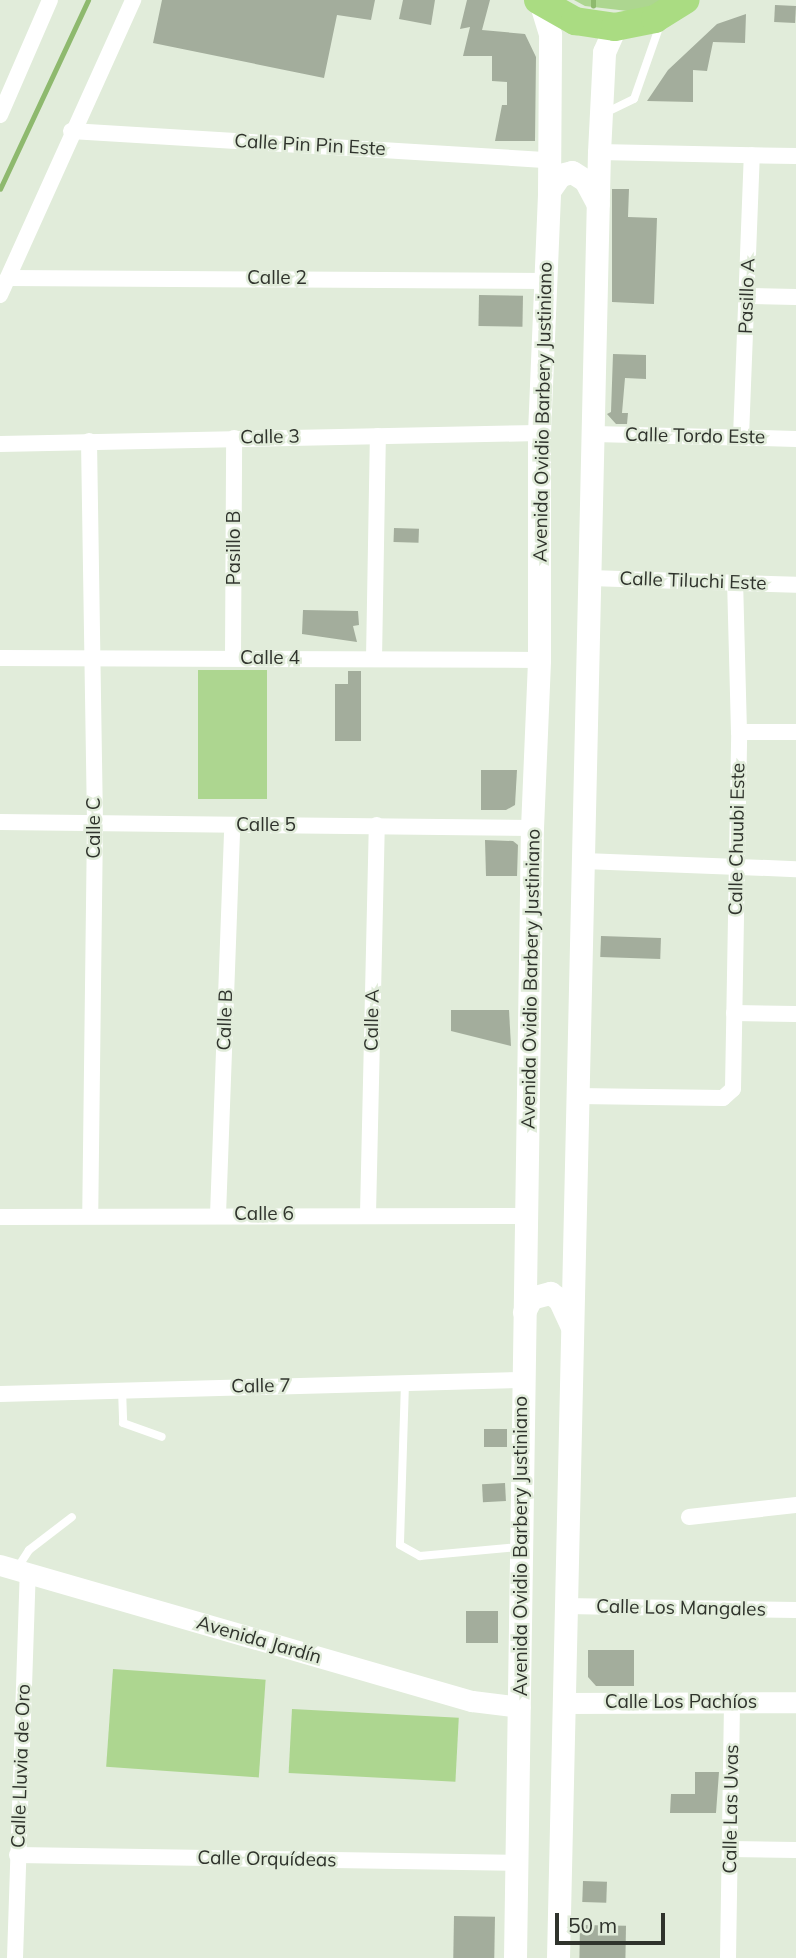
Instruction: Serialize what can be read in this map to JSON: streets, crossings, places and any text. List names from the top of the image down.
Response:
{
  "streets": {
    "main road": ["Avenida Ovidio Barbery Justiniano"],
    "street": [
      "Calle Pin Pin Este",
      "Calle 2",
      "Pasillo A",
      "Calle Tordo Este",
      "Calle 3",
      "Pasillo B",
      "Calle Tiluchi Este",
      "Calle 4",
      "Calle 5",
      "Calle C",
      "Calle Chuubi Este",
      "Calle B",
      "Calle A",
      "Calle 6",
      "Calle 7",
      "Calle Los Mangales",
      "Avenida Jardín",
      "Calle Los Pachíos",
      "Calle Lluvia de Oro",
      "Calle Las Uvas",
      "Calle Orquídeas"
    ]
  },
  "crossings": [
    ["Calle Pin Pin Este", "Avenida Ovidio Barbery Justiniano"],
    ["Calle 2", "Avenida Ovidio Barbery Justiniano"],
    ["Pasillo A", "Calle Tordo Este"],
    ["Avenida Ovidio Barbery Justiniano", "Calle 3"],
    ["Avenida Ovidio Barbery Justiniano", "Calle 4"],
    ["Avenida Ovidio Barbery Justiniano", "Calle 5"],
    ["Avenida Ovidio Barbery Justiniano", "Calle 6"],
    ["Avenida Ovidio Barbery Justiniano", "Calle 7"],
    ["Avenida Ovidio Barbery Justiniano", "Avenida Jardín"],
    ["Avenida Ovidio Barbery Justiniano", "Calle Orquídeas"],
    ["Calle 3", "Pasillo B"],
    ["Calle 3", "Calle C"],
    ["Pasillo B", "Calle 4"],
    ["Calle Tiluchi Este", "Calle Chuubi Este"],
    ["Calle 4", "Calle C"],
    ["Calle 5", "Calle C"],
    ["Calle 5", "Calle B"],
    ["Calle 5", "Calle A"],
    ["Calle C", "Calle 6"],
    ["Calle B", "Calle 6"],
    ["Calle A", "Calle 6"],
    ["Avenida Jardín", "Calle Lluvia de Oro"],
    ["Calle Los Pachíos", "Calle Las Uvas"],
    ["Calle Lluvia de Oro", "Calle Orquídeas"]
  ],
  "scale_bar": "50 m"
}
